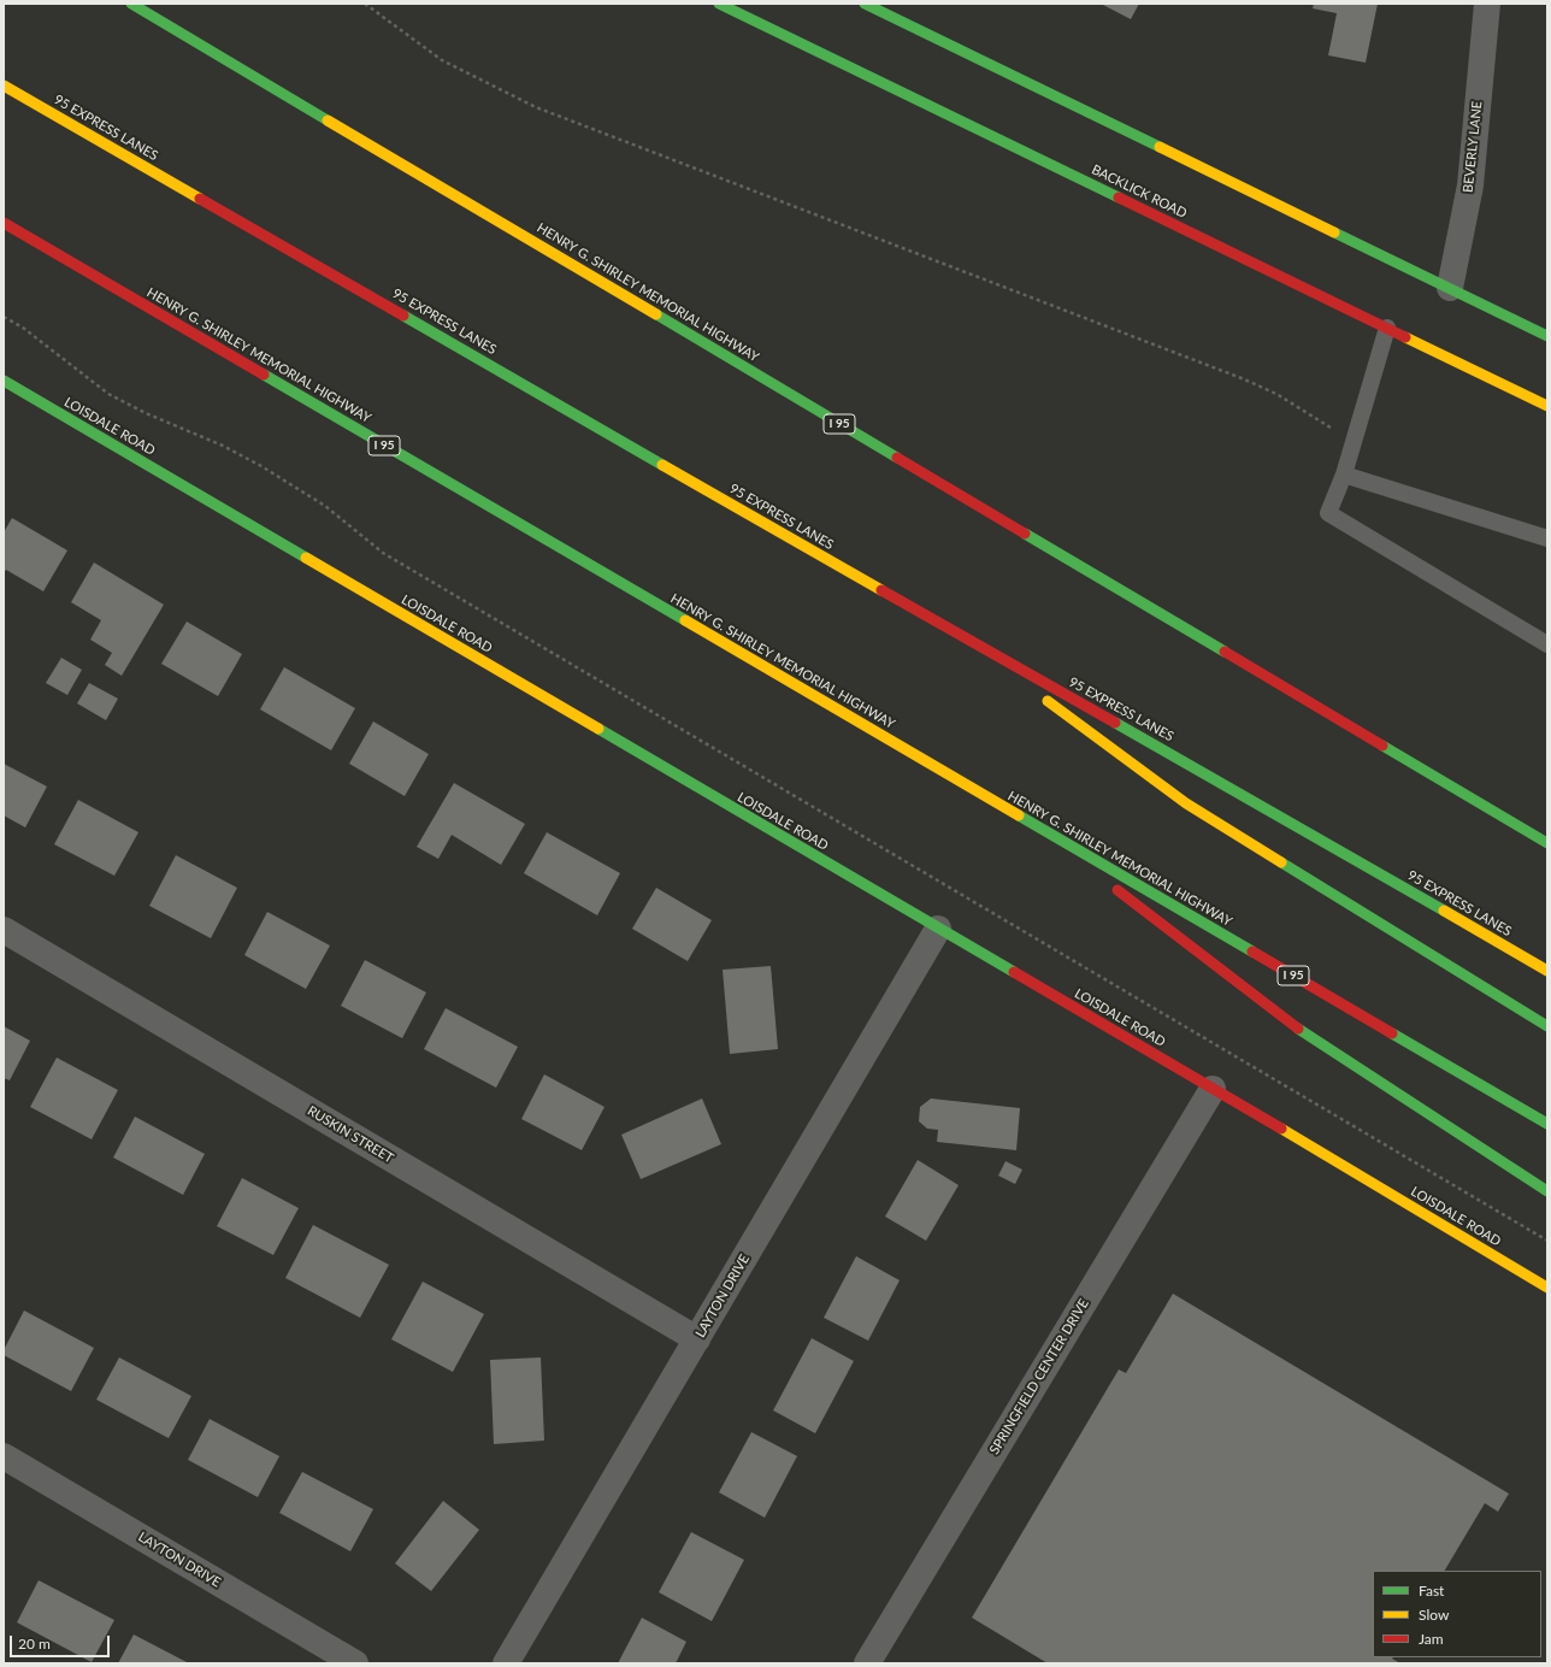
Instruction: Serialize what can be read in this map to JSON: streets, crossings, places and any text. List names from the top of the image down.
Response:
{
  "streets": {
    "main road": [
      "95 EXPRESS LANES",
      "BACKLICK ROAD",
      "HENRY G. SHIRLEY MEMORIAL HIGHWAY",
      "I 95",
      "LOISDALE ROAD"
    ],
    "street": [
      "BEVERLY LANE",
      "RUSKIN STREET",
      "LAYTON DRIVE",
      "SPRINGFIELD CENTER DRIVE"
    ]
  },
  "crossings": [
    ["LOISDALE ROAD", "LAYTON DRIVE"],
    ["LOISDALE ROAD", "SPRINGFIELD CENTER DRIVE"],
    ["RUSKIN STREET", "LAYTON DRIVE"]
  ],
  "legend": ["Fast", "Slow", "Jam"],
  "scale_bar": "20 m"
}
